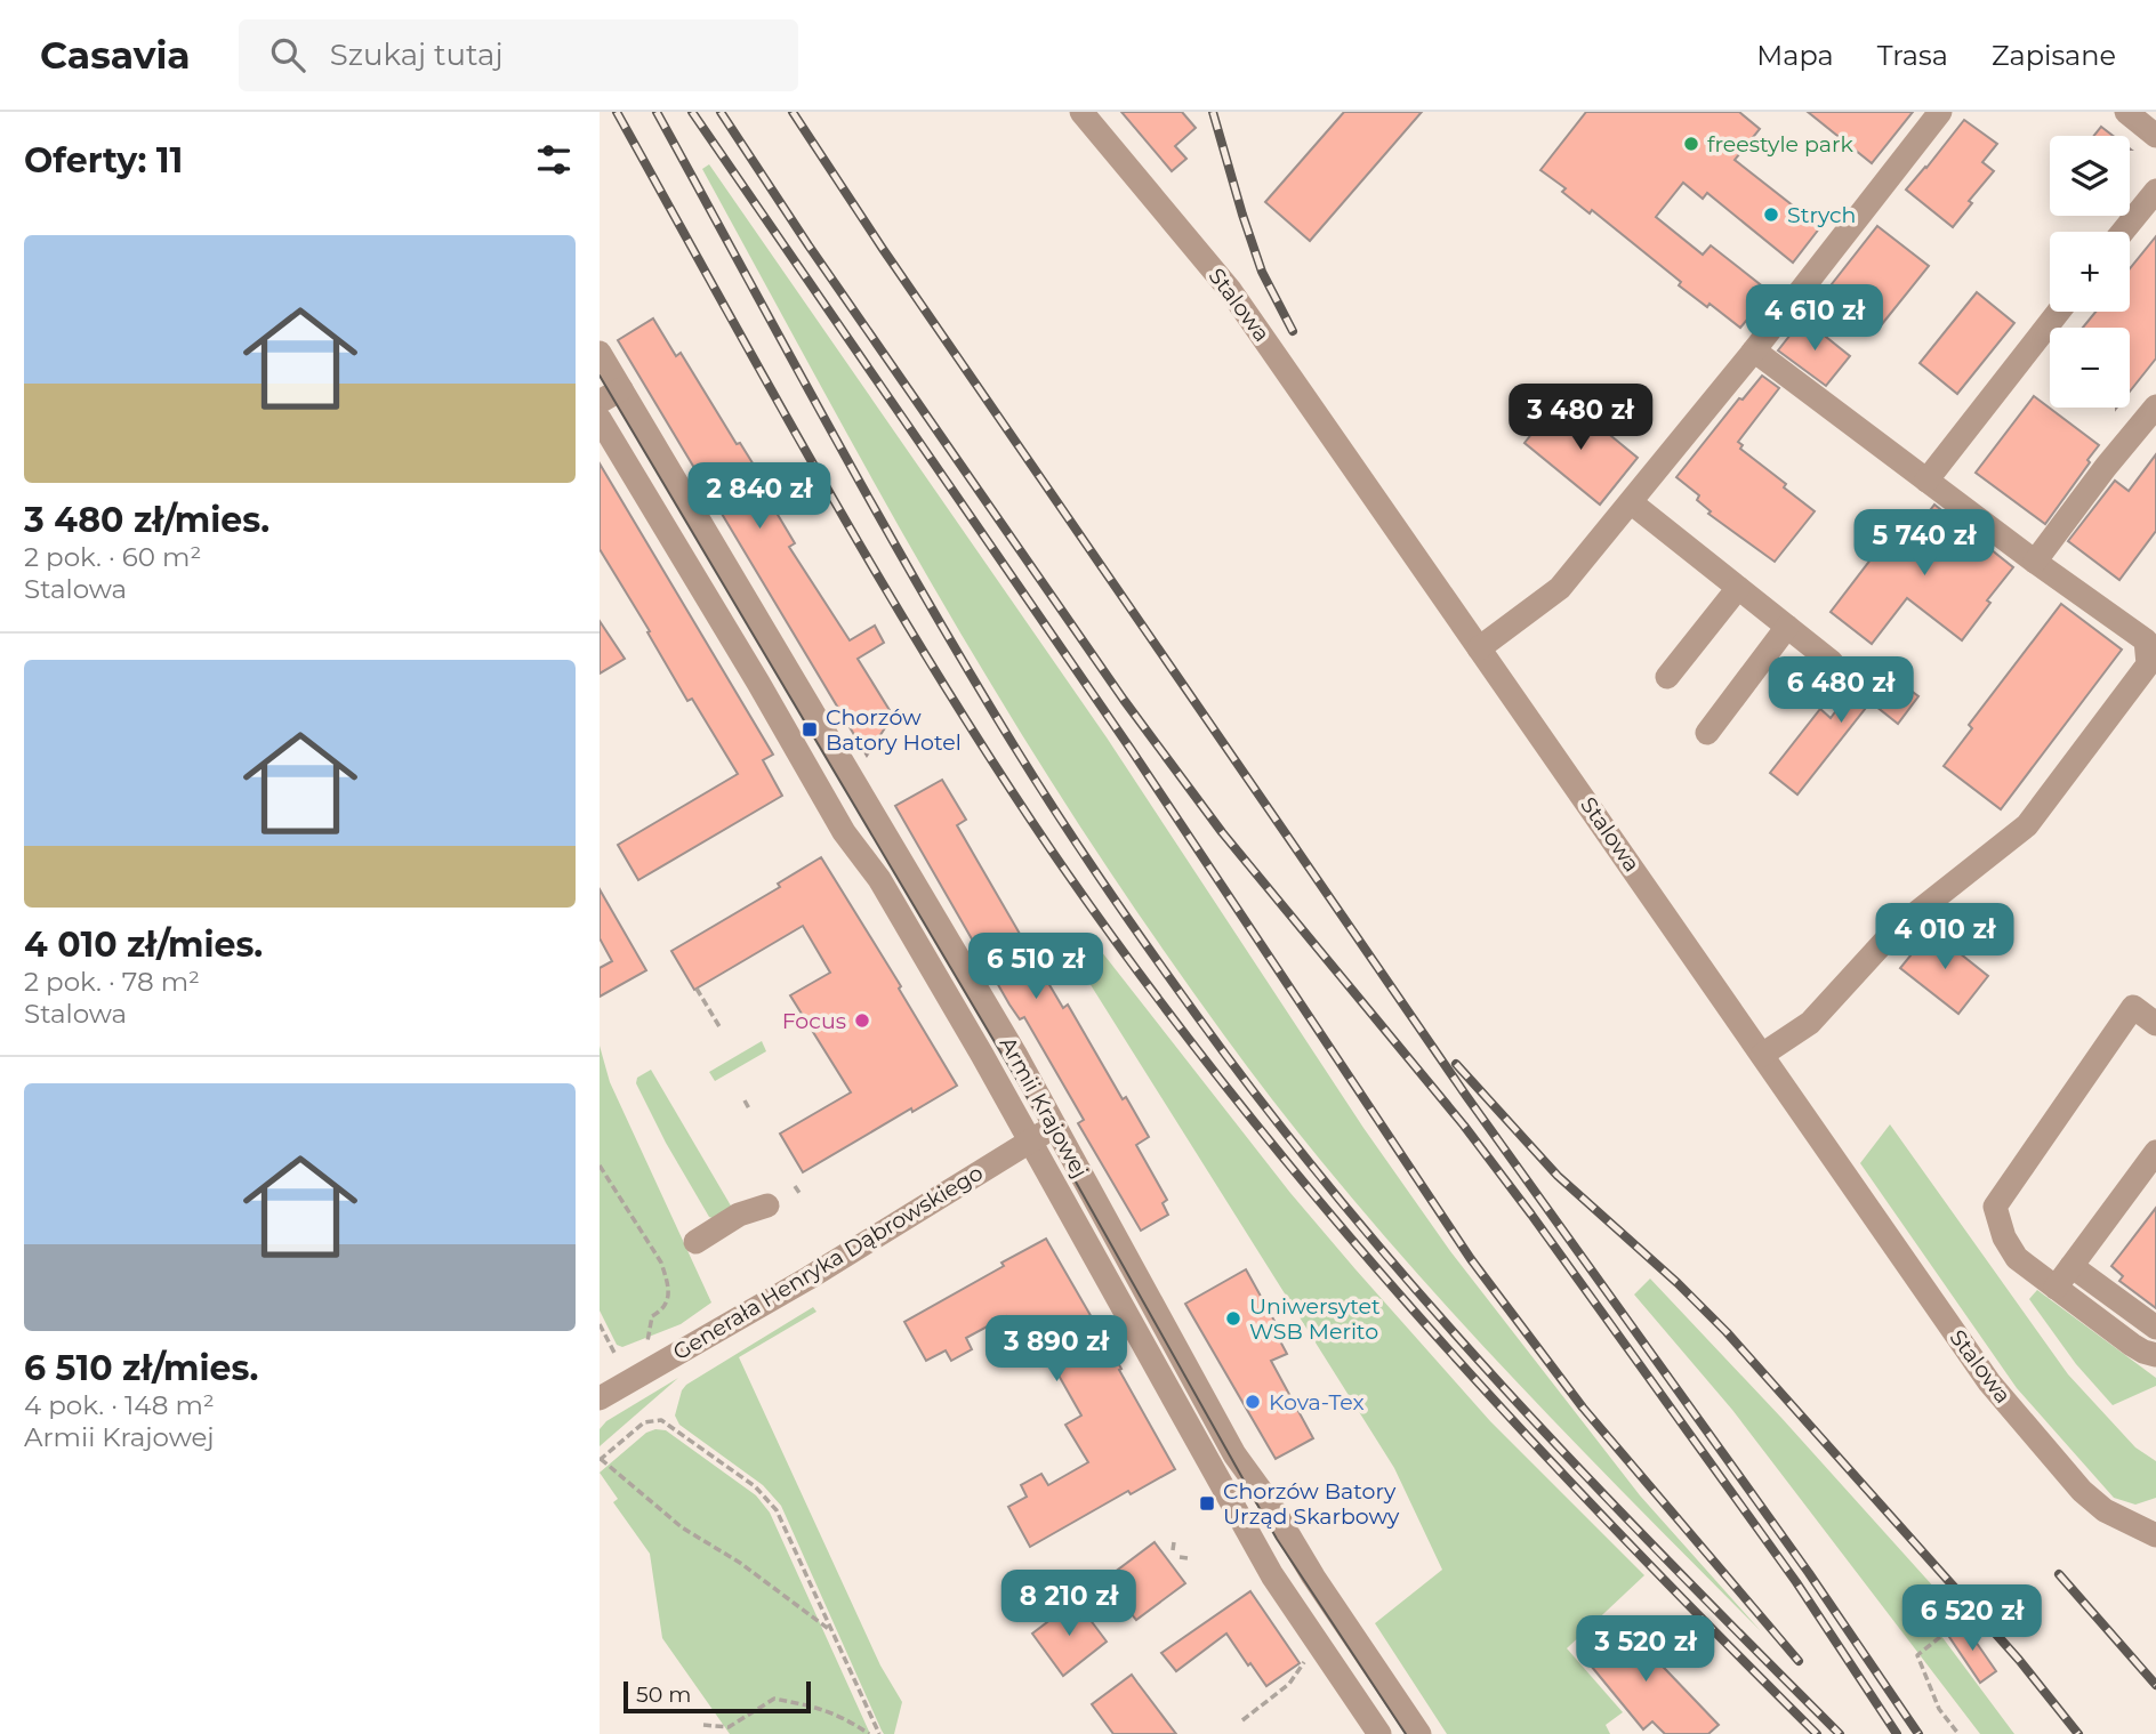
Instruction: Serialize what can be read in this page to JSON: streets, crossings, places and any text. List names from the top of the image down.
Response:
{
  "streets": {
    "street": ["Stalowa", "Armii Krajowej", "Generała Henryka Dąbrowskiego"]
  },
  "crossings": [
    ["Armii Krajowej", "Generała Henryka Dąbrowskiego"]
  ],
  "places": {
    "other": [
      "freestyle park",
      "Strych",
      "Focus",
      "Uniwersytet WSB Merito",
      "Kova-Tex"
    ],
    "transit": ["Chorzów Batory Hotel", "Chorzów Batory Urząd Skarbowy"]
  },
  "scale_bar": "50 m",
  "page": {
    "header": "Casavia",
    "search": "Szukaj tutaj",
    "nav": ["Mapa", "Trasa", "Zapisane"],
    "heading": "Oferty: 11",
    "map_buttons": ["+", "−"],
    "list": [
      {
        "name": "3 480 zł/mies.",
        "note": "2 pok. · 60 m² · Stalowa"
      },
      {
        "name": "4 010 zł/mies.",
        "note": "2 pok. · 78 m² · Stalowa"
      },
      {
        "name": "6 510 zł/mies.",
        "note": "4 pok. · 148 m² · Armii Krajowej"
      }
    ],
    "price": [
      "4 610 zł",
      "3 480 zł",
      "2 840 zł",
      "5 740 zł",
      "6 480 zł",
      "4 010 zł",
      "6 510 zł",
      "3 890 zł",
      "8 210 zł",
      "6 520 zł",
      "3 520 zł"
    ],
    "scale": "50 m"
  }
}
